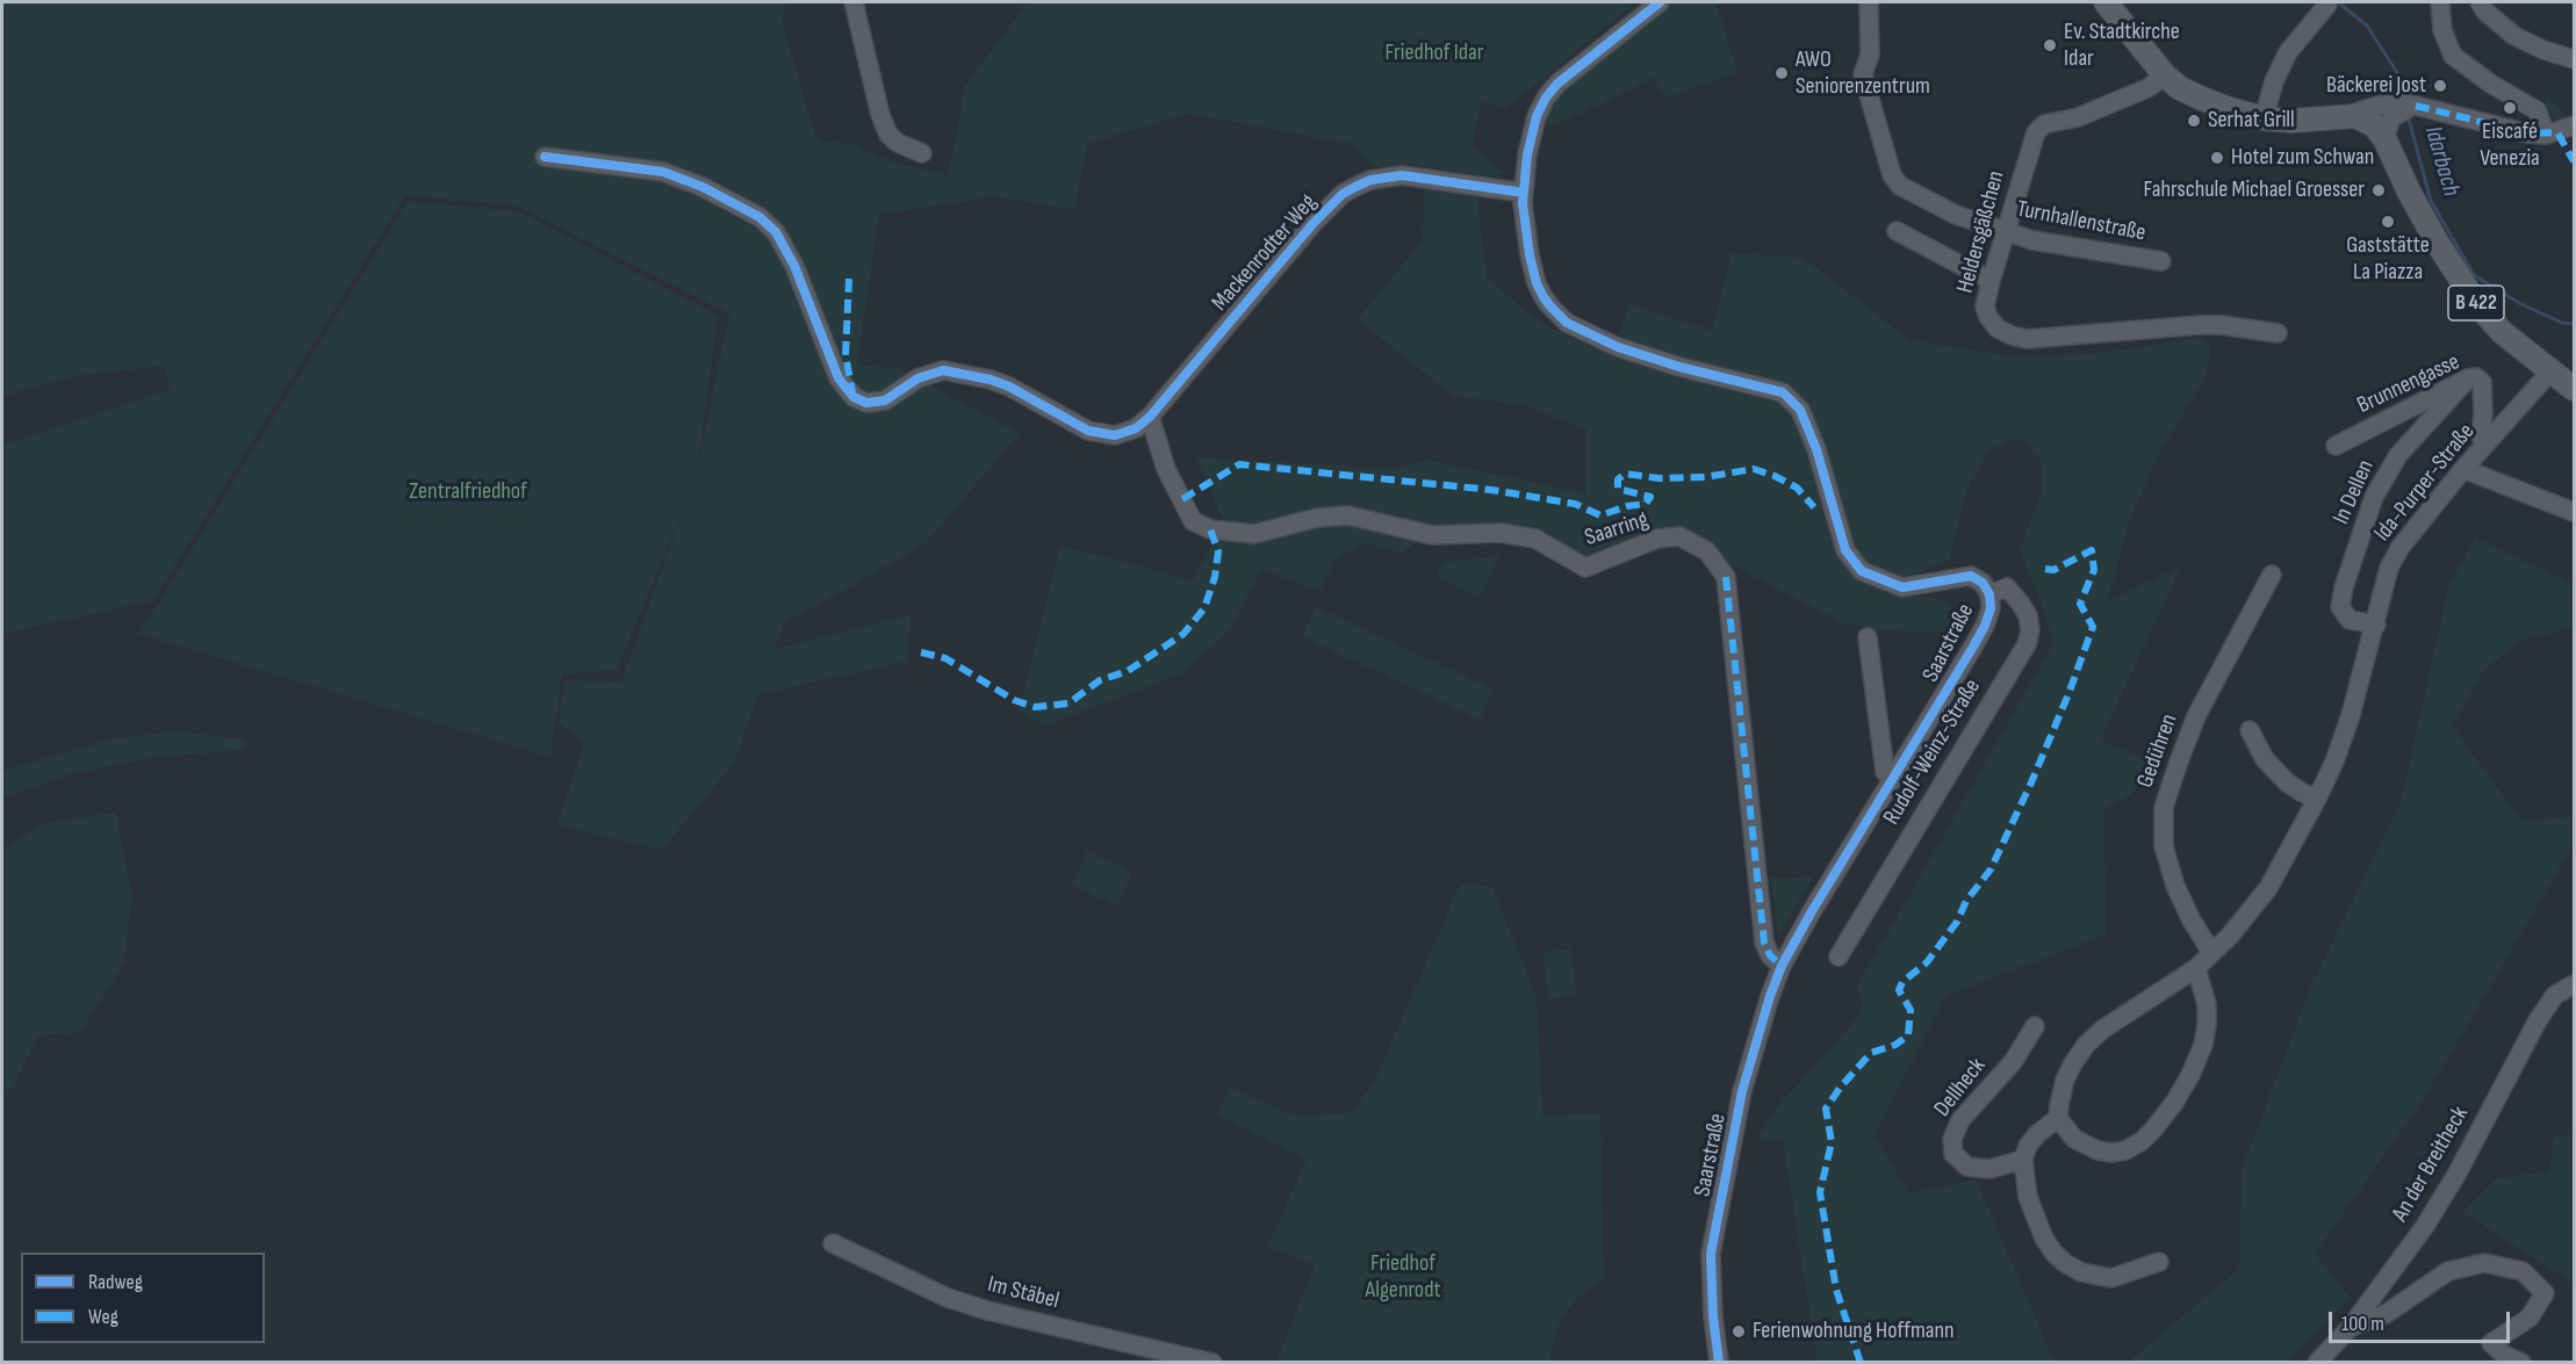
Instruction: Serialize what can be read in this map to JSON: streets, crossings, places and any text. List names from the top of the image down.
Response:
{
  "streets": {
    "main road": ["B 422"],
    "street": [
      "Turnhallenstraße",
      "Heldersgäßchen",
      "Mackenrodter Weg",
      "Brunnengasse",
      "Ida-Purper-Straße",
      "In Dellen",
      "Saarring",
      "Saarstraße",
      "Gedühren",
      "Rudolf-Weinz-Straße",
      "Dellheck",
      "An der Breitheck",
      "Im Stäbel"
    ]
  },
  "crossings": [
    ["Turnhallenstraße", "Heldersgäßchen"],
    ["Heldersgäßchen", "B 422"],
    ["Mackenrodter Weg", "Saarring"],
    ["Mackenrodter Weg", "Saarstraße"],
    ["B 422", "Ida-Purper-Straße"],
    ["Brunnengasse", "Ida-Purper-Straße"],
    ["Brunnengasse", "In Dellen"],
    ["Ida-Purper-Straße", "In Dellen"],
    ["Ida-Purper-Straße", "Gedühren"],
    ["Saarring", "Saarstraße"],
    ["Saarstraße", "Rudolf-Weinz-Straße"]
  ],
  "water": ["Idarbach"],
  "parks": ["Friedhof Idar", "Zentralfriedhof", "Friedhof Algenrodt"],
  "places": [
    "Ev. Stadtkirche Idar",
    "AWO Seniorenzentrum",
    "Bäckerei Jost",
    "Eiscafé Venezia",
    "Serhat Grill",
    "Hotel zum Schwan",
    "Fahrschule Michael Groesser",
    "Gaststätte La Piazza",
    "Ferienwohnung Hoffmann"
  ],
  "legend": ["Radweg", "Weg"],
  "scale_bar": "100 m"
}
